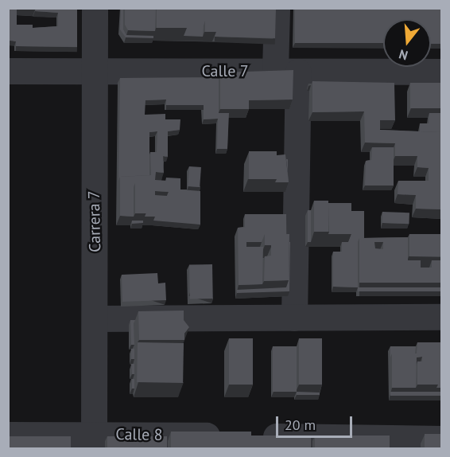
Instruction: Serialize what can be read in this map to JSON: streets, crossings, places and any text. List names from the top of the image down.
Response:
{
  "streets": {
    "street": ["Calle 7", "Carrera 7", "Calle 8"]
  },
  "crossings": [
    ["Calle 7", "Carrera 7"],
    ["Carrera 7", "Calle 8"]
  ],
  "scale_bar": "20 m",
  "north": "bottom"
}
